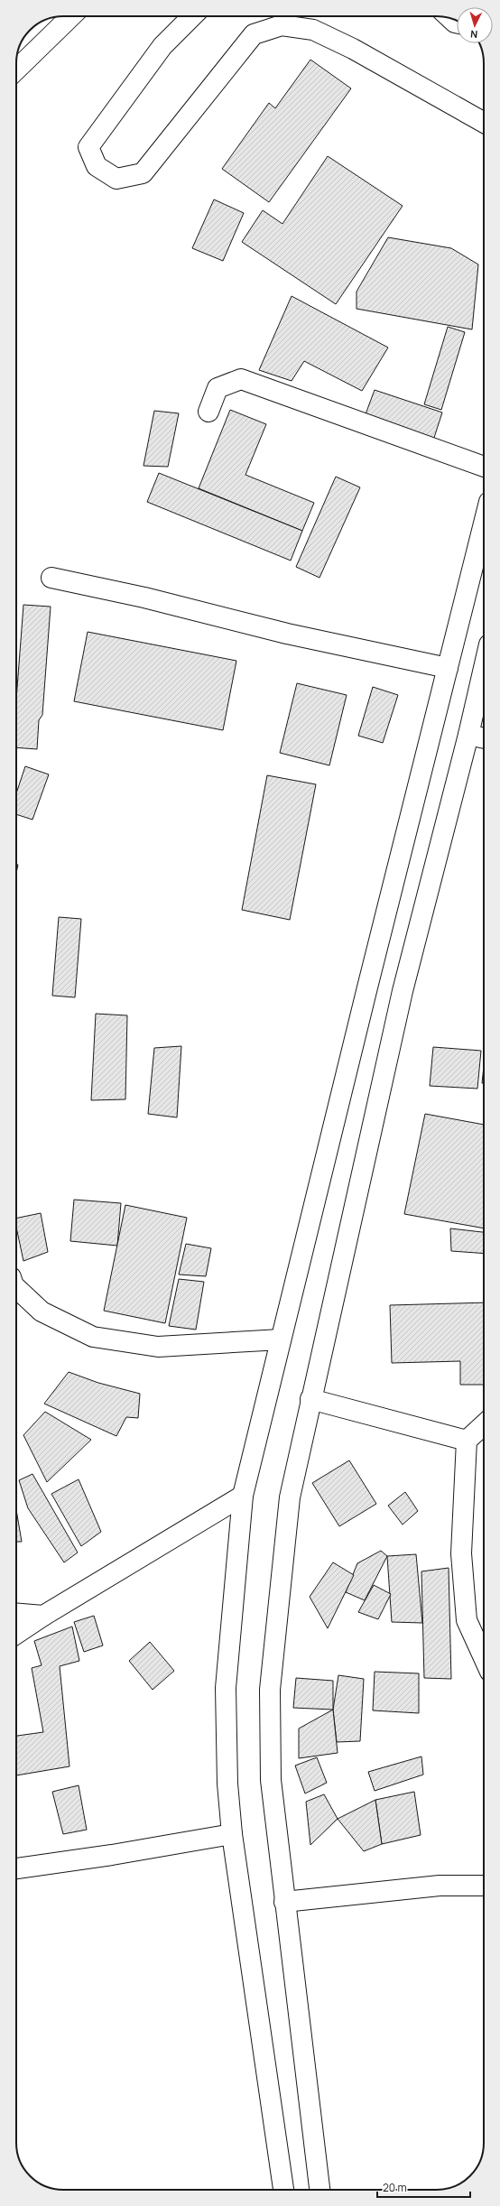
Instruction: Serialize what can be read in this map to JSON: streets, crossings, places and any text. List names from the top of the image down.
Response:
{
  "scale_bar": "20 m",
  "north": "bottom"
}
